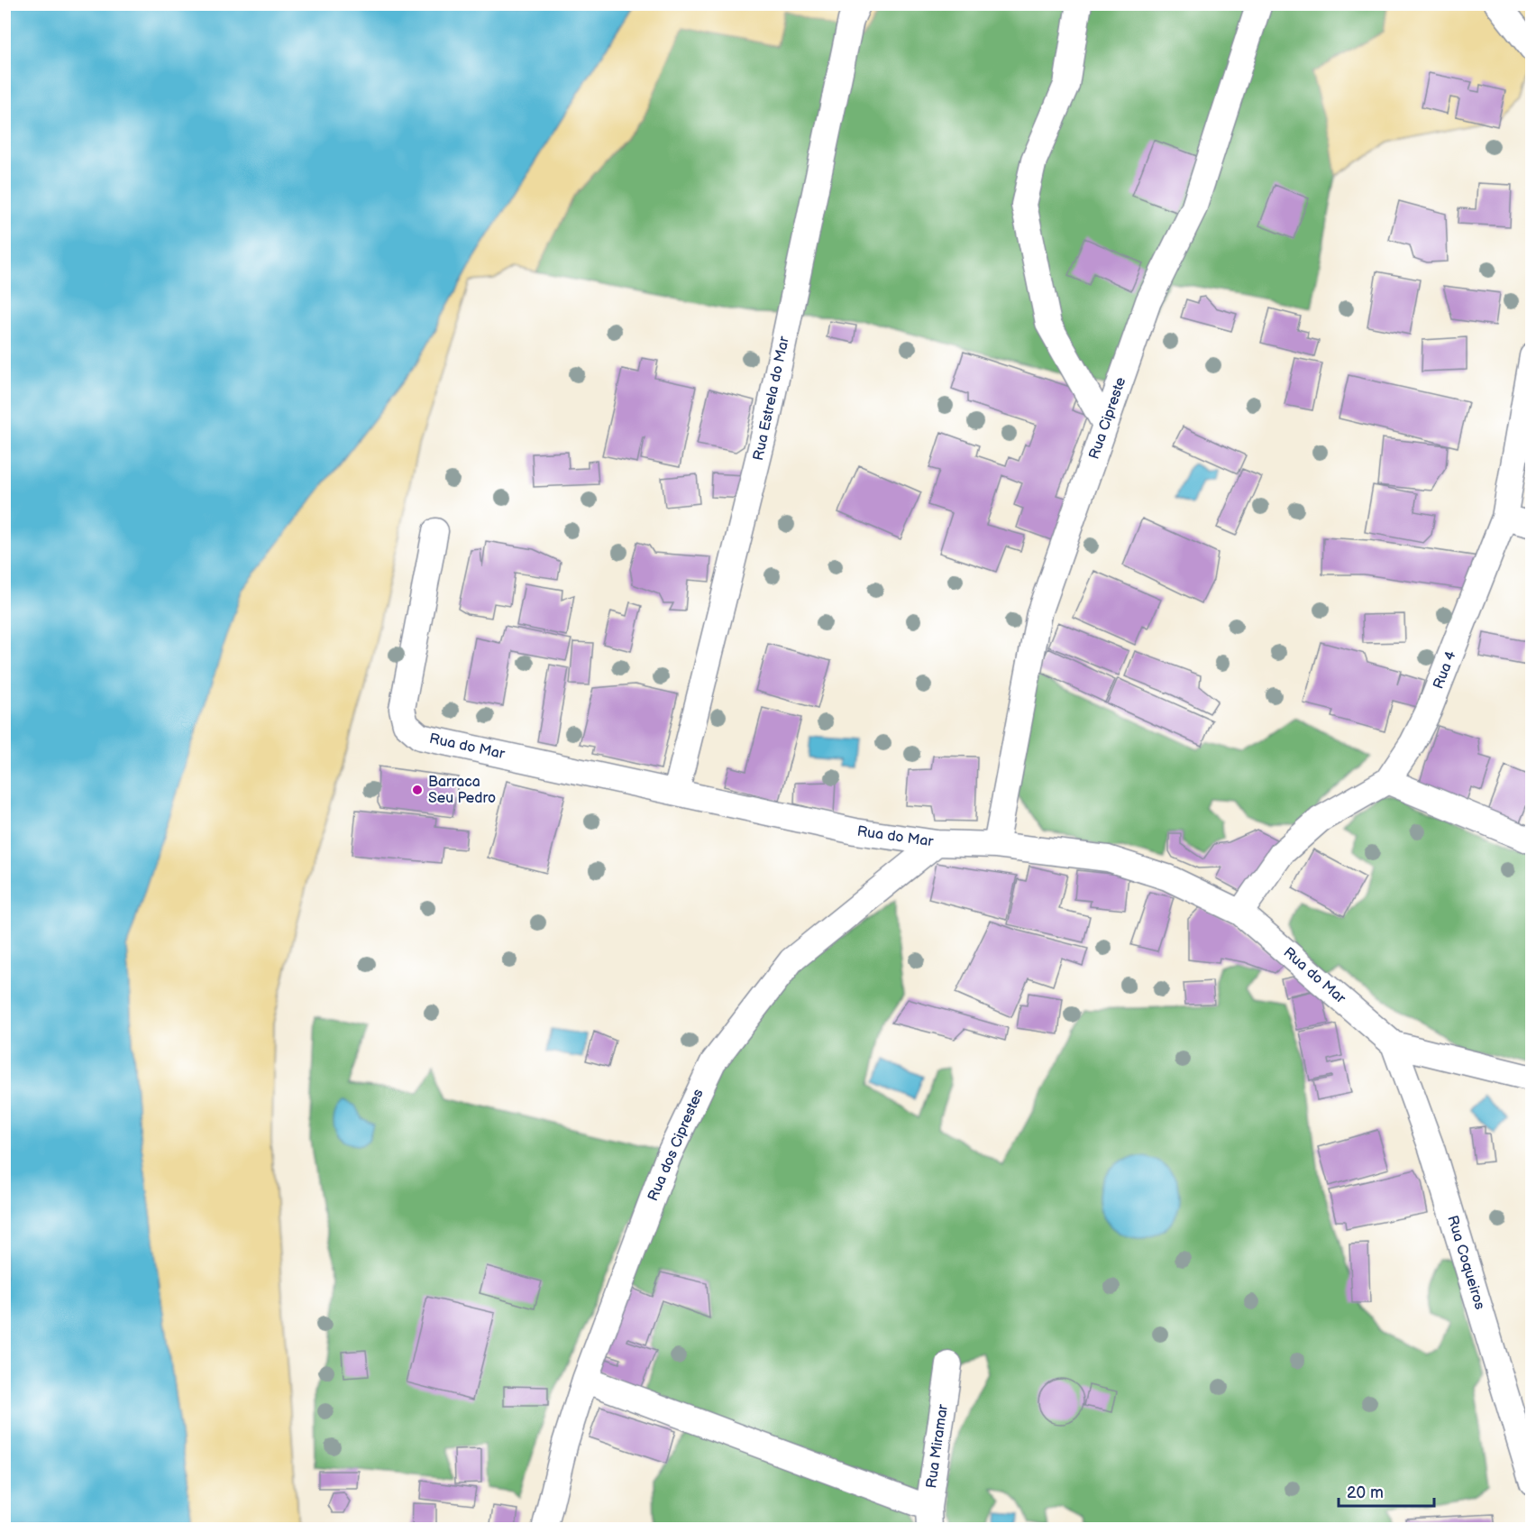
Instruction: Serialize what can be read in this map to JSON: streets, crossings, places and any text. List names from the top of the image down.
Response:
{
  "streets": {
    "street": [
      "Rua Estrela do Mar",
      "Rua Cipreste",
      "Rua 4",
      "Rua do Mar",
      "Rua dos Ciprestes",
      "Rua Coqueiros",
      "Rua Miramar"
    ]
  },
  "crossings": [
    ["Rua Estrela do Mar", "Rua do Mar"],
    ["Rua Cipreste", "Rua do Mar"],
    ["Rua 4", "Rua do Mar"],
    ["Rua do Mar", "Rua dos Ciprestes"],
    ["Rua do Mar", "Rua Coqueiros"]
  ],
  "places": ["Barraca Seu Pedro"],
  "scale_bar": "20 m"
}
